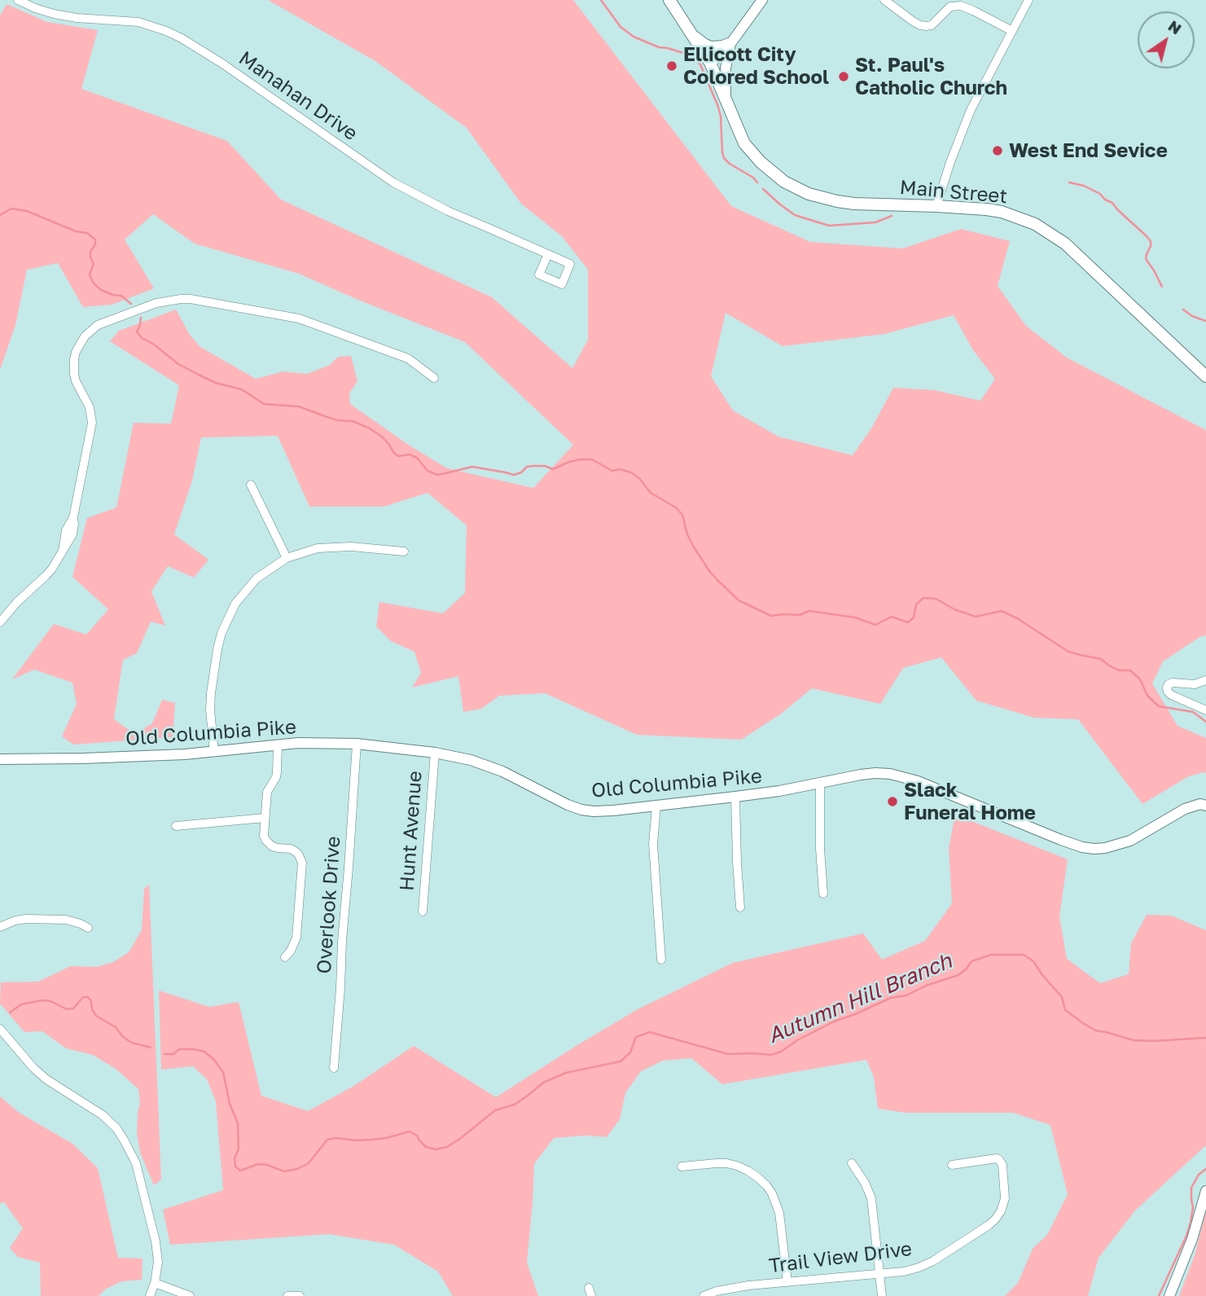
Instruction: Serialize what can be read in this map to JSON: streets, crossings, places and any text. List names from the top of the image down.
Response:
{
  "streets": {
    "main road": ["Main Street"],
    "street": [
      "Manahan Drive",
      "Old Columbia Pike",
      "Hunt Avenue",
      "Overlook Drive",
      "Trail View Drive"
    ]
  },
  "crossings": [
    ["Old Columbia Pike", "Hunt Avenue"],
    ["Old Columbia Pike", "Overlook Drive"]
  ],
  "water": ["Autumn Hill Branch"],
  "places": [
    "Ellicott City Colored School",
    "St. Paul's Catholic Church",
    "West End Sevice",
    "Slack Funeral Home"
  ],
  "north": "top right"
}
